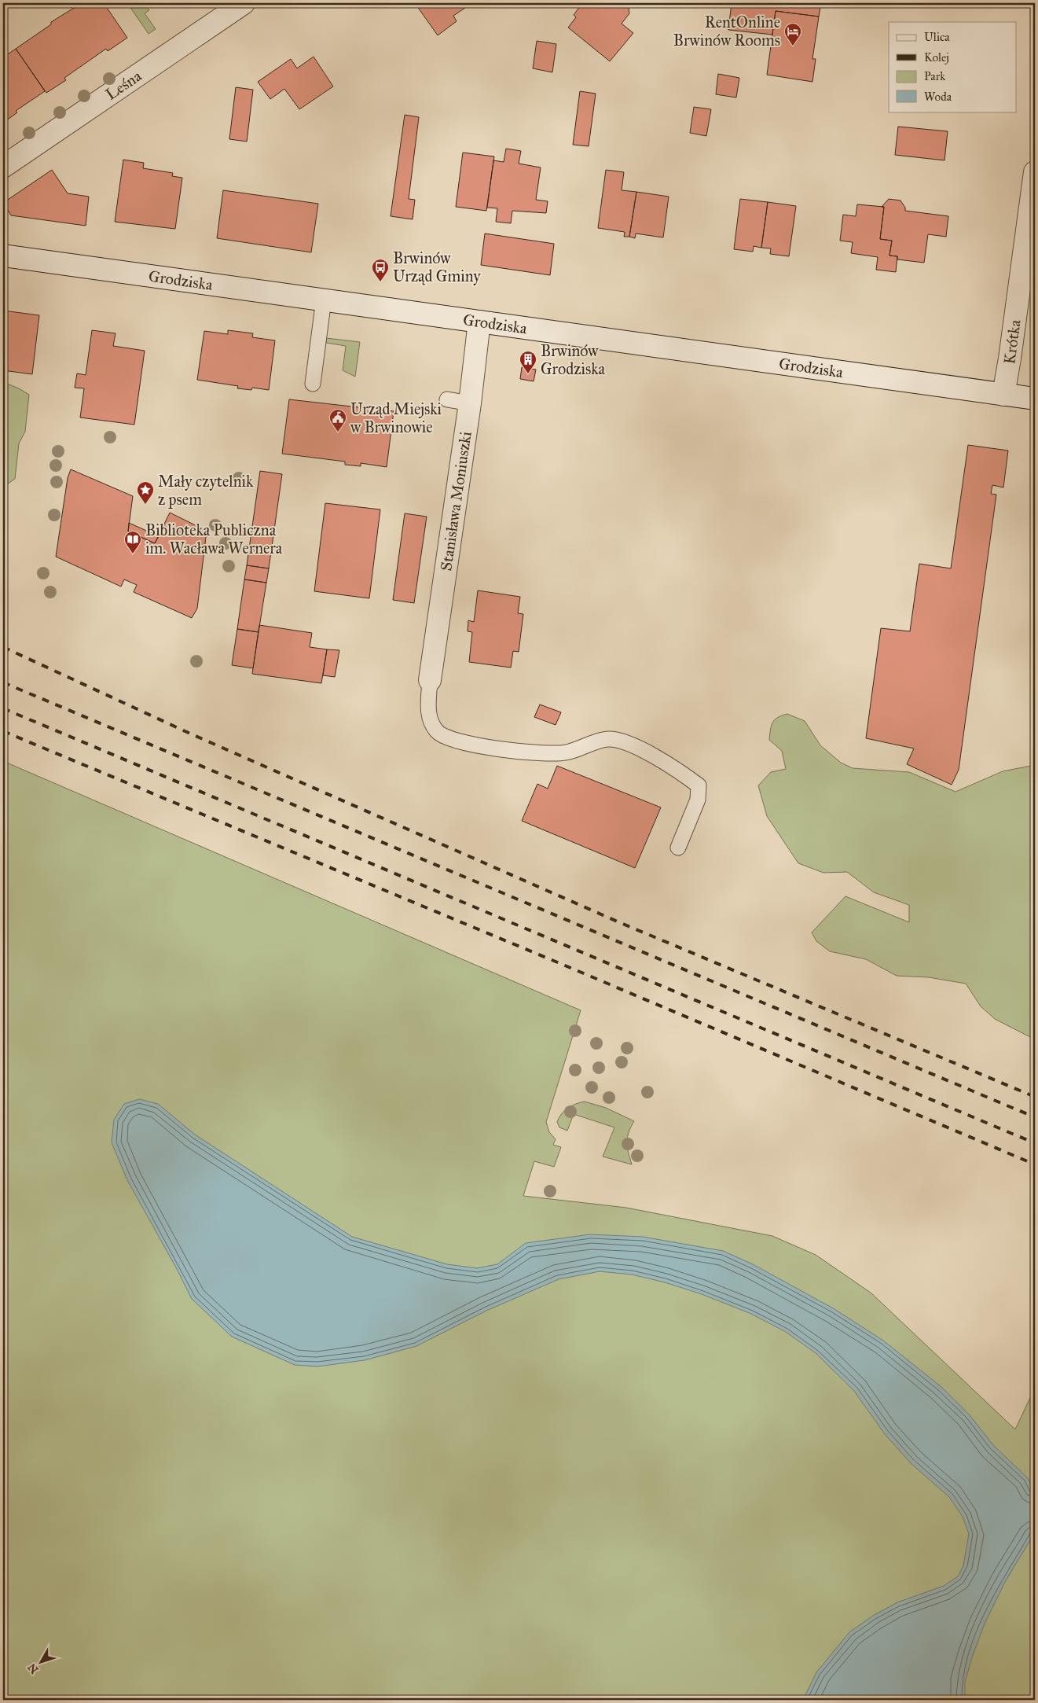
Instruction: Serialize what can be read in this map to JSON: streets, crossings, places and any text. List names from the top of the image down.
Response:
{
  "streets": {
    "street": [
      "Leśna",
      "Grodziska",
      "Krótka",
      "Stanisława Moniuszki"
    ]
  },
  "crossings": [
    ["Grodziska", "Krótka"],
    ["Grodziska", "Stanisława Moniuszki"]
  ],
  "places": {
    "hotel": ["RentOnline Brwinów Rooms"],
    "bus stop": ["Brwinów Urząd Gminy"],
    "building": ["Brwinów Grodziska"],
    "public building": ["Urząd Miejski w Brwinowie"],
    "place": ["Mały czytelnik z psem"],
    "library": ["Biblioteka Publiczna im. Wacława Wernera"]
  },
  "legend": [
    "Ulica",
    "Kolej",
    "Park",
    "Woda"
  ],
  "north": "bottom left"
}
